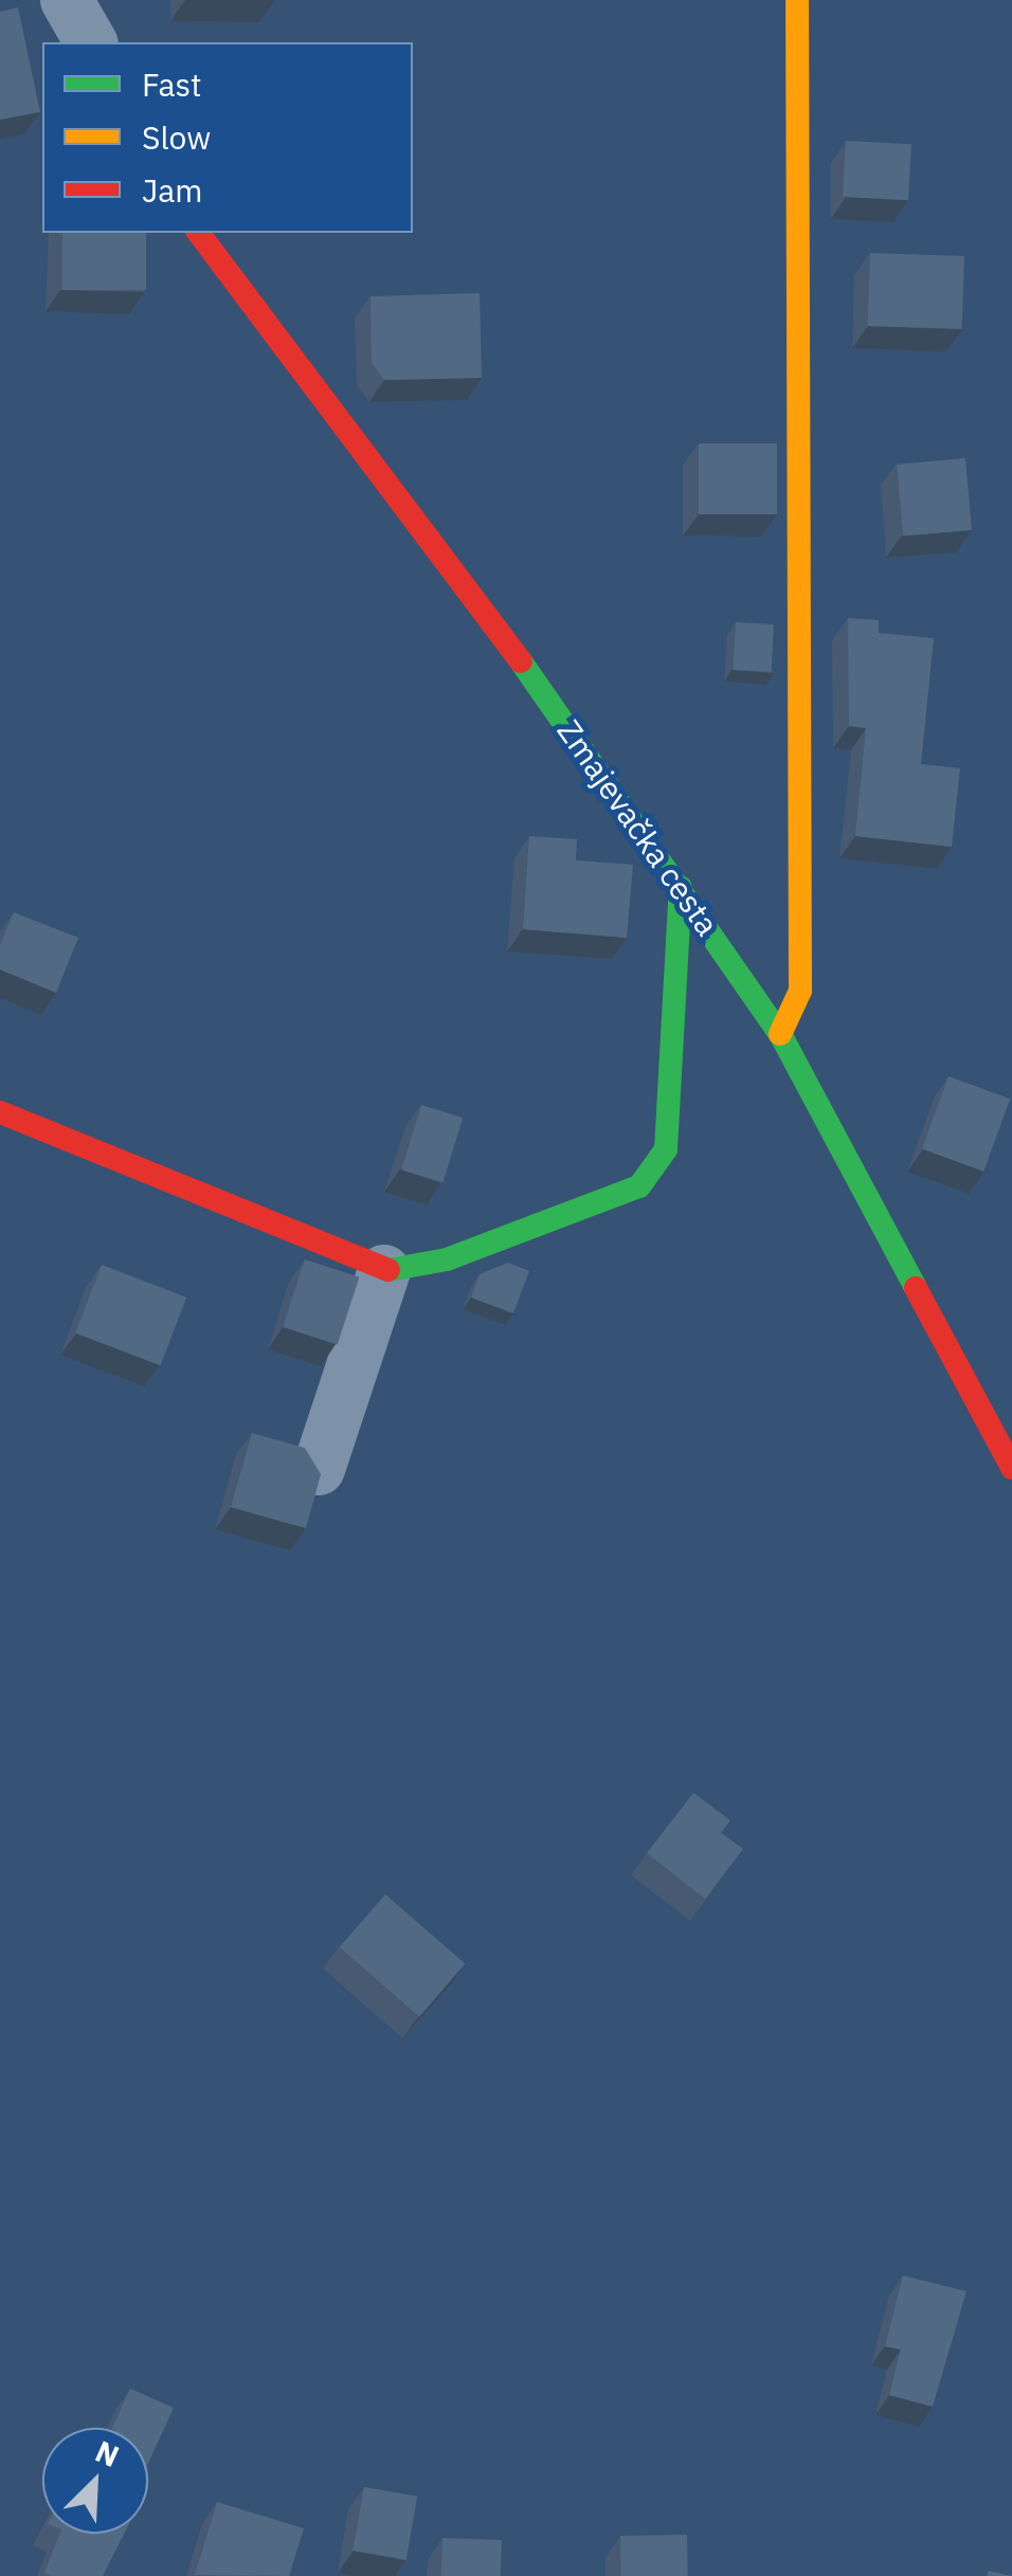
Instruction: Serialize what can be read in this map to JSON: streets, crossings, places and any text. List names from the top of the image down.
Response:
{
  "streets": {
    "street": ["Zmajevačka cesta"]
  },
  "legend": ["Fast", "Slow", "Jam"],
  "north": "top right"
}
